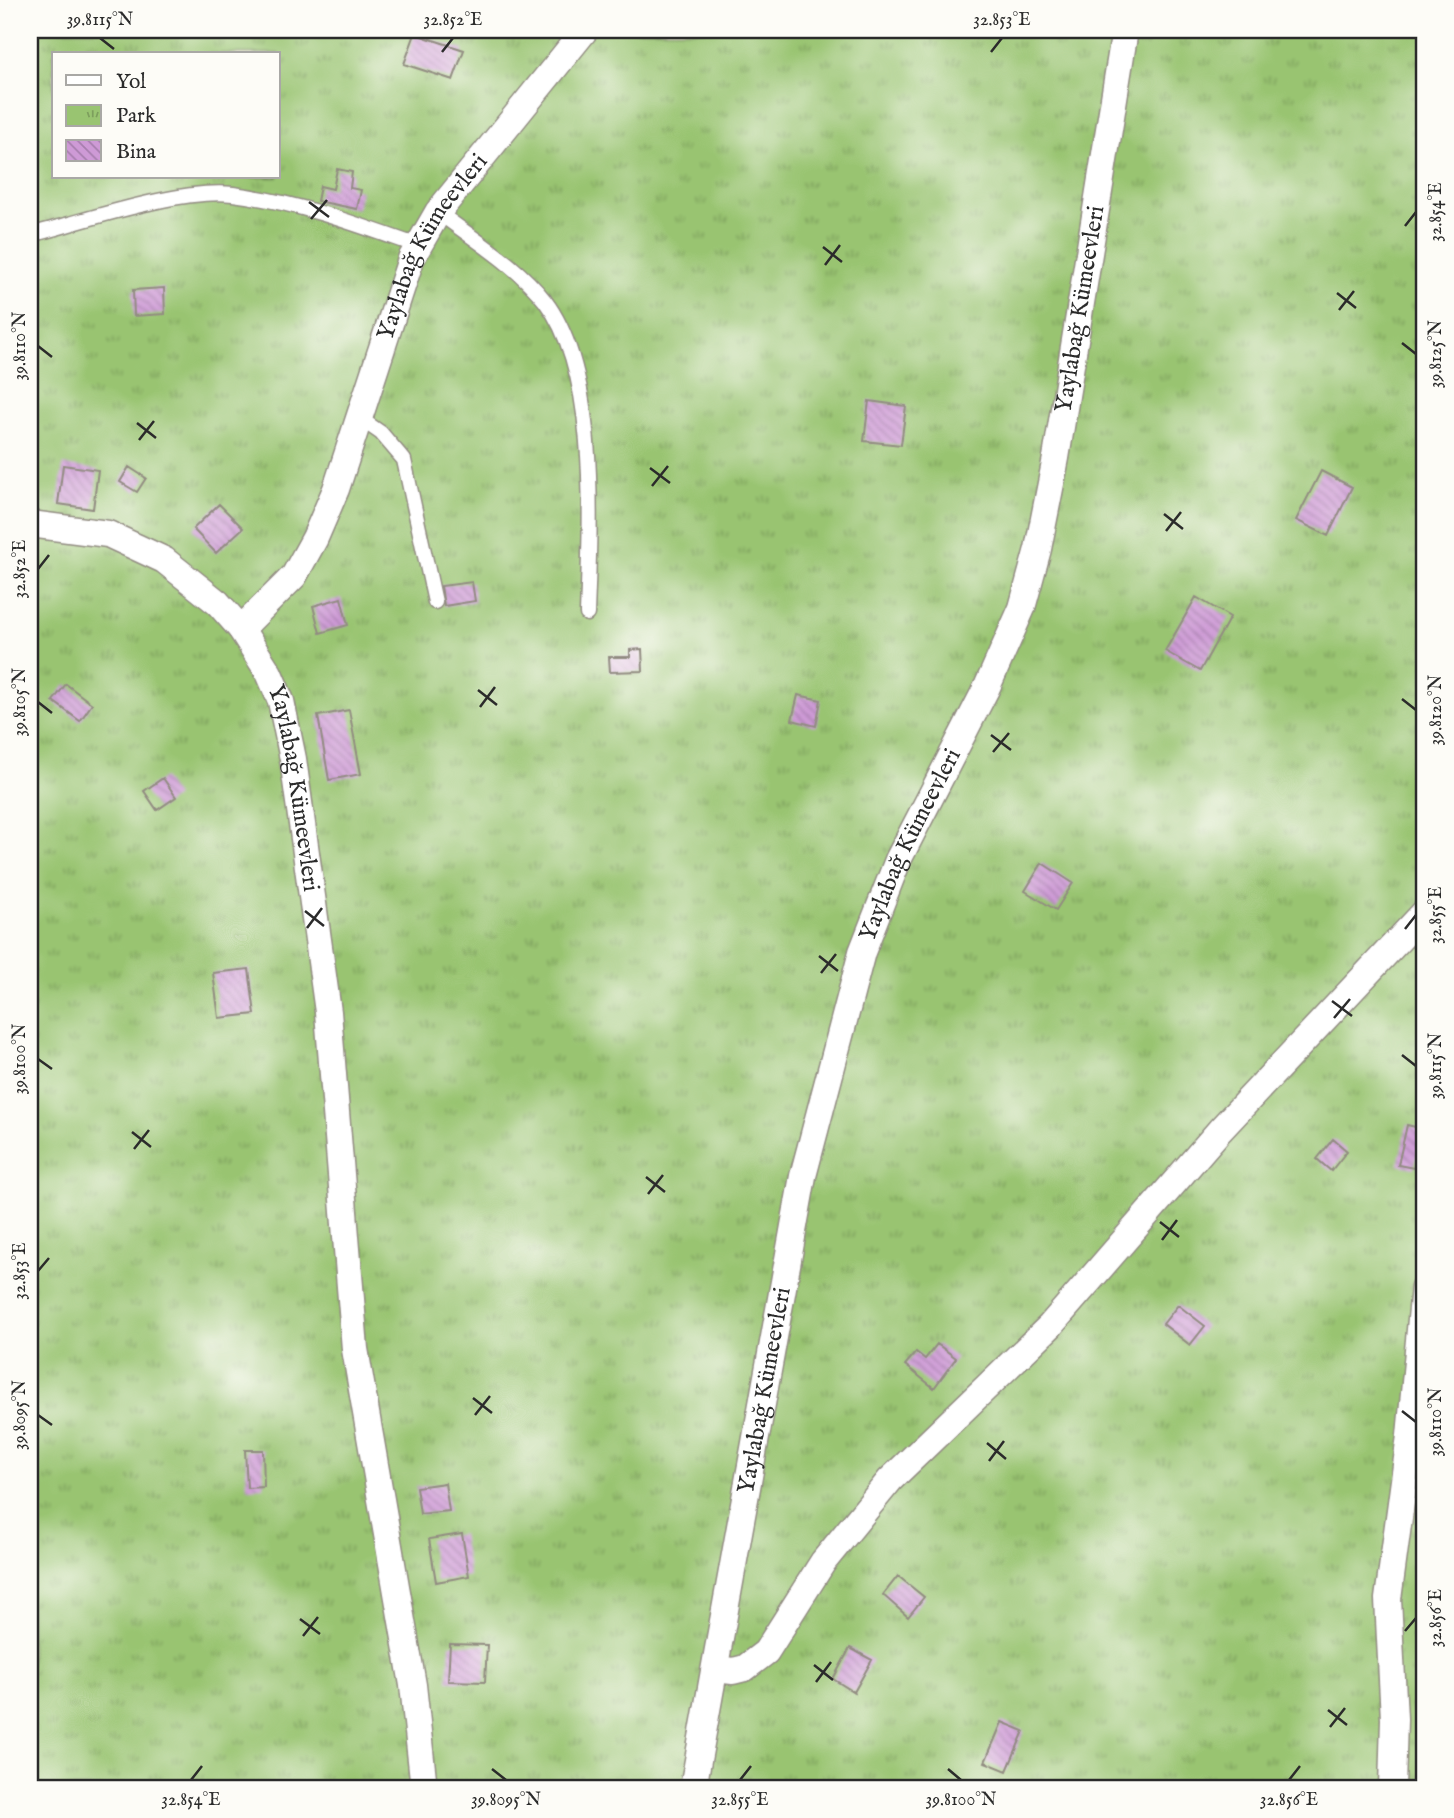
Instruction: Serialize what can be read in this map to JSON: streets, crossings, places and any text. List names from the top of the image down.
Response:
{
  "streets": {
    "street": ["Yaylabağ Kümeevleri"]
  },
  "legend": ["Yol", "Park", "Bina"],
  "coordinates": [
    "39.8115°N",
    "32.852°E",
    "32.853°E",
    "32.854°E",
    "39.8110°N",
    "39.8125°N",
    "39.8105°N",
    "39.8120°N",
    "32.855°E",
    "39.8100°N",
    "39.8095°N",
    "32.856°E"
  ]
}
